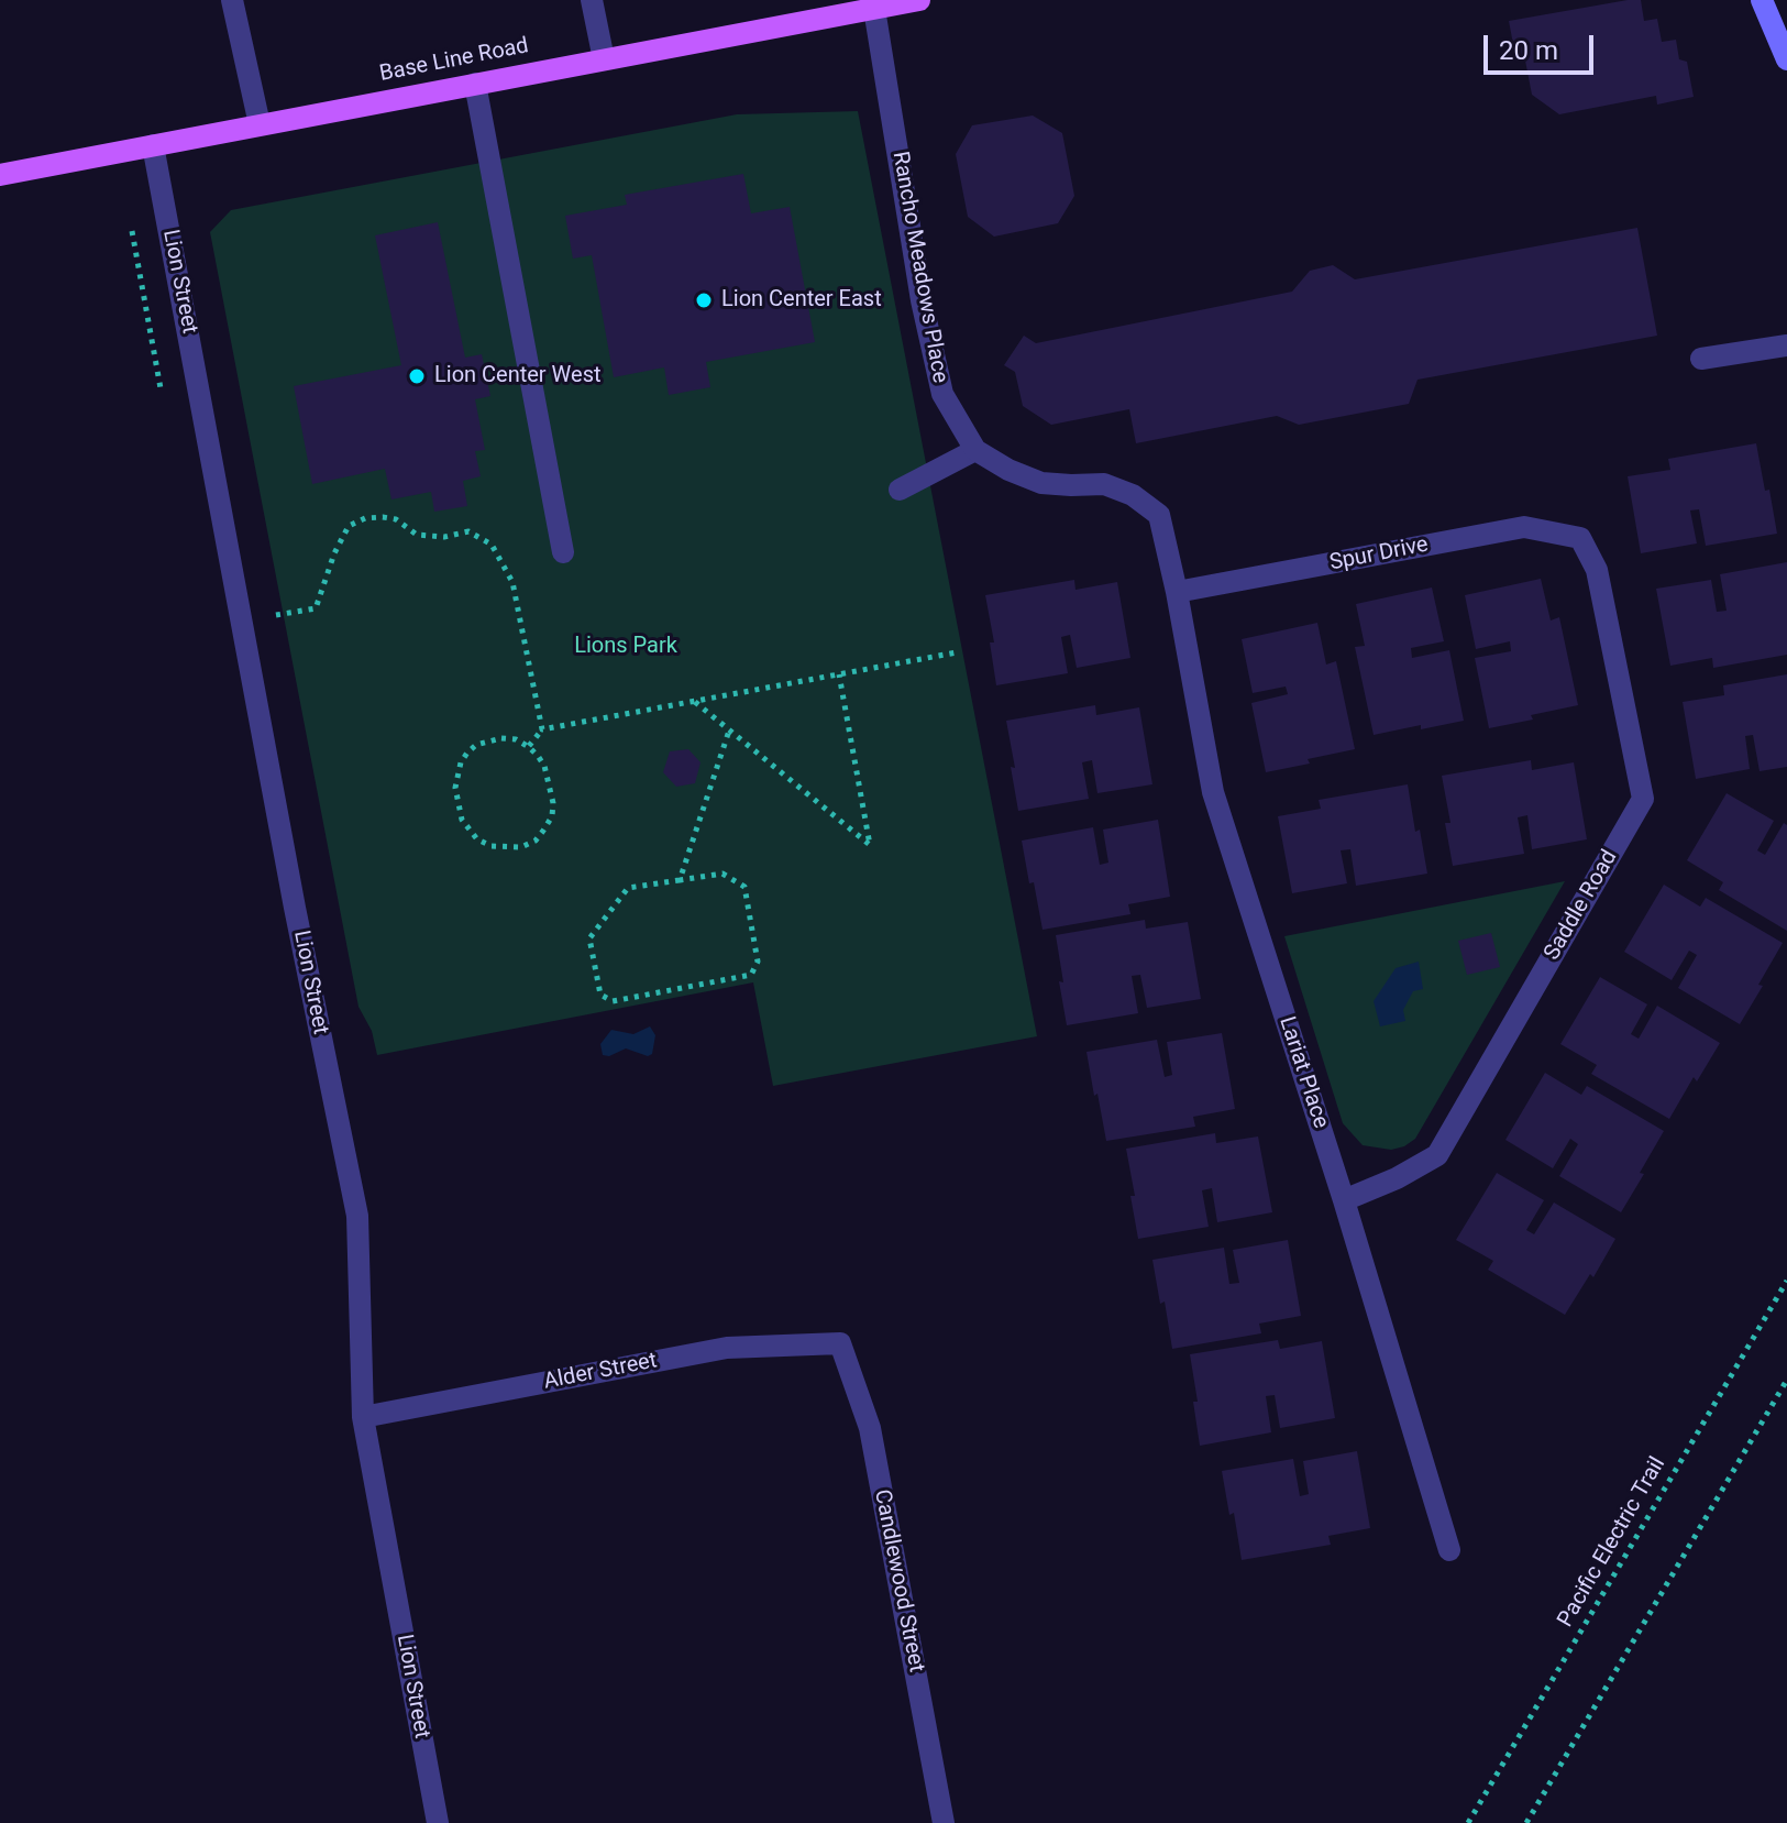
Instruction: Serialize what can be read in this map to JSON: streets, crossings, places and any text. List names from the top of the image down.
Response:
{
  "streets": {
    "main road": ["Base Line Road"],
    "street": [
      "Rancho Meadows Place",
      "Lion Street",
      "Spur Drive",
      "Saddle Road",
      "Lariat Place",
      "Alder Street",
      "Candlewood Street"
    ],
    "path": ["Pacific Electric Trail"]
  },
  "crossings": [
    ["Base Line Road", "Rancho Meadows Place"],
    ["Base Line Road", "Lion Street"],
    ["Rancho Meadows Place", "Spur Drive"],
    ["Rancho Meadows Place", "Lariat Place"],
    ["Lion Street", "Alder Street"],
    ["Spur Drive", "Saddle Road"],
    ["Spur Drive", "Lariat Place"],
    ["Saddle Road", "Lariat Place"],
    ["Alder Street", "Candlewood Street"]
  ],
  "parks": ["Lions Park"],
  "places": ["Lion Center East", "Lion Center West"],
  "scale_bar": "20 m"
}
